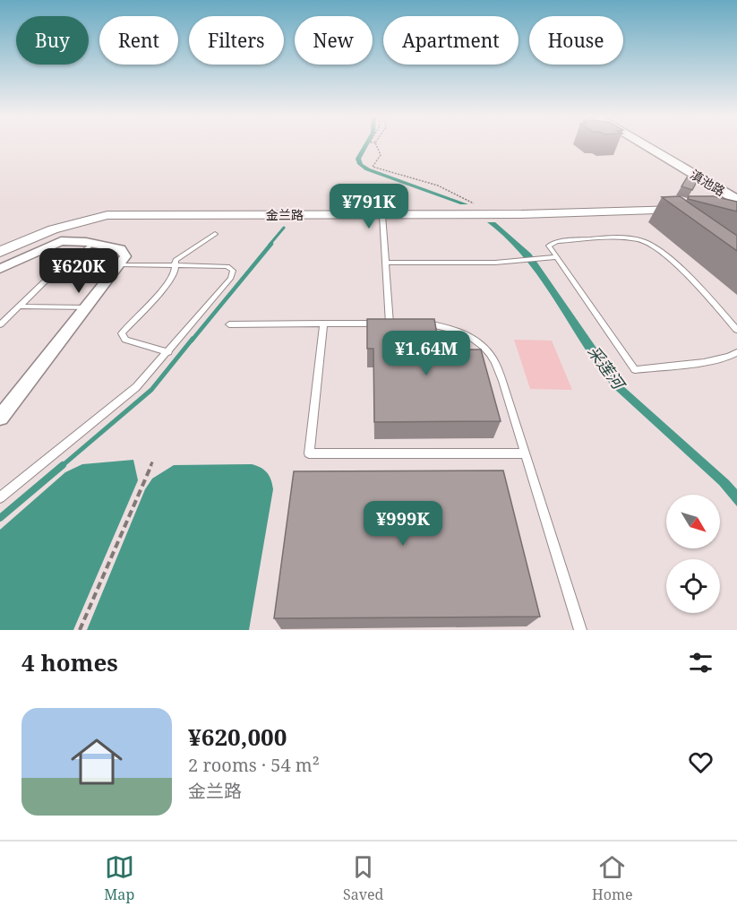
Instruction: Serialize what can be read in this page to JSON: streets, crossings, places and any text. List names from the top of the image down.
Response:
{
  "streets": {
    "main road": ["滇池路"],
    "street": ["金兰路"]
  },
  "water": ["采莲河"],
  "north": "bottom right",
  "page": {
    "chip": [
      "Buy",
      "Rent",
      "Filters",
      "New",
      "Apartment",
      "House"
    ],
    "price": [
      "¥791K",
      "¥620K",
      "¥1.64M",
      "¥999K"
    ],
    "heading": "4 homes",
    "list": [
      {
        "name": "¥620,000",
        "note": "2 rooms · 54 m² · 金兰路"
      }
    ],
    "tabs": ["Map", "Saved", "Home"]
  }
}
